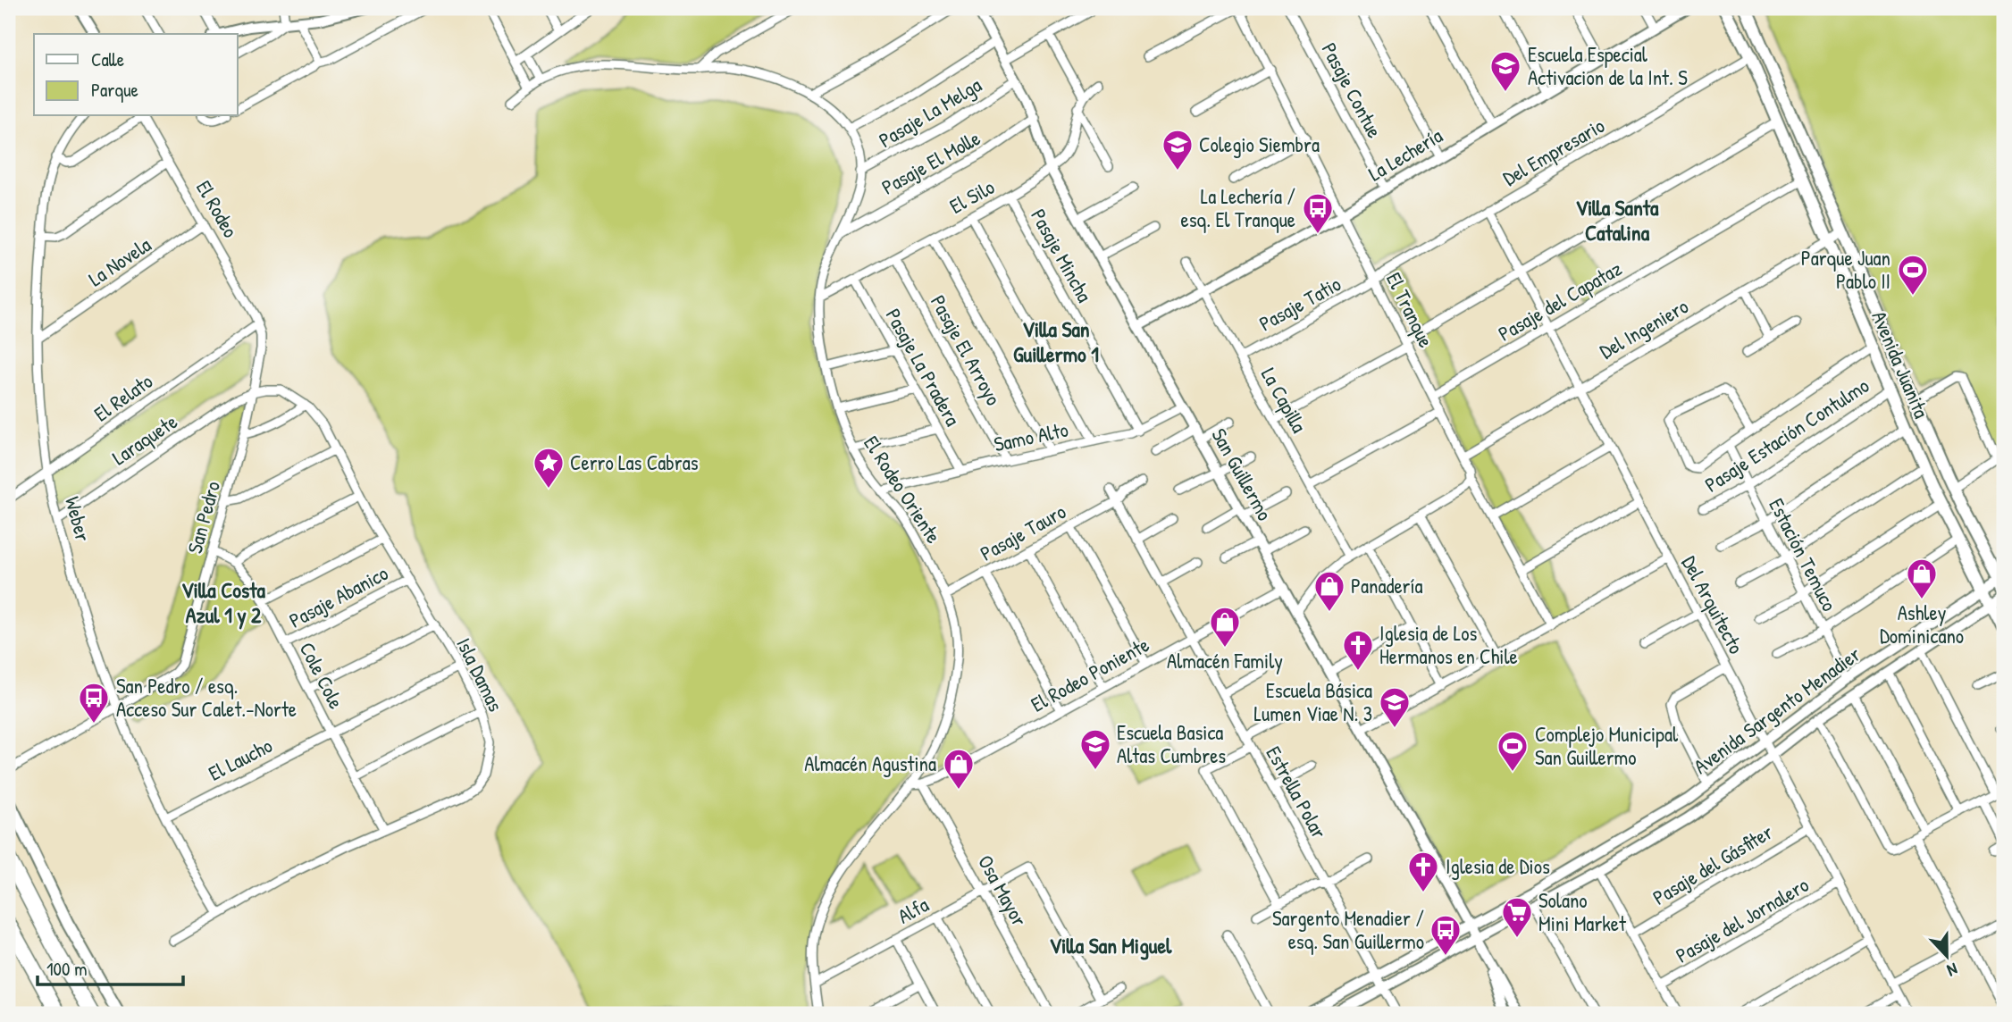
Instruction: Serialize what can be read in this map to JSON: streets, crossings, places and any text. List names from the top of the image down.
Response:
{
  "streets": {
    "main road": ["Avenida Juanita"],
    "street": [
      "Pasaje Contue",
      "Pasaje La Melga",
      "Del Empresario",
      "La Lechería",
      "Pasaje El Molle",
      "El Silo",
      "El Rodeo",
      "Pasaje Mincha",
      "La Novela",
      "Pasaje del Capataz",
      "Pasaje Tatio",
      "El Tranque",
      "Del Ingeniero",
      "Pasaje El Arroyo",
      "Pasaje La Pradera",
      "El Relato",
      "La Capilla",
      "Pasaje Estación Contulmo",
      "Samo Alto",
      "Laraquete",
      "San Guillermo",
      "El Rodeo Oriente",
      "San Pedro",
      "Weber",
      "Pasaje Tauro",
      "Estación Temuco",
      "Pasaje Abanico",
      "Del Arquitecto",
      "Isla Damas",
      "El Rodeo Poniente",
      "Cole Cole",
      "Avenida Sargento Menadier",
      "El Laucho",
      "Estrella Polar",
      "Pasaje del Gásfiter",
      "Osa Mayor",
      "Alfa",
      "Pasaje del Jornalero"
    ]
  },
  "crossings": [
    ["Pasaje Contue", "La Lechería"],
    ["Pasaje La Melga", "San Guillermo"],
    ["Pasaje La Melga", "El Rodeo Oriente"],
    ["Del Empresario", "Pasaje Tatio"],
    ["Del Empresario", "El Tranque"],
    ["Del Empresario", "Avenida Juanita"],
    ["Del Empresario", "Del Arquitecto"],
    ["La Lechería", "El Tranque"],
    ["La Lechería", "La Capilla"],
    ["La Lechería", "San Guillermo"],
    ["Pasaje El Molle", "San Guillermo"],
    ["Pasaje El Molle", "El Rodeo Oriente"],
    ["El Silo", "Pasaje Mincha"],
    ["El Silo", "Pasaje El Arroyo"],
    ["El Silo", "Pasaje La Pradera"],
    ["El Silo", "San Guillermo"],
    ["El Silo", "El Rodeo Oriente"],
    ["El Rodeo", "La Novela"],
    ["El Rodeo", "El Relato"],
    ["El Rodeo", "San Pedro"],
    ["Pasaje Mincha", "Samo Alto"],
    ["La Novela", "Weber"],
    ["Pasaje del Capataz", "El Tranque"],
    ["Pasaje del Capataz", "Avenida Juanita"],
    ["Pasaje del Capataz", "Del Arquitecto"],
    ["Pasaje Tatio", "El Tranque"],
    ["Pasaje Tatio", "La Capilla"],
    ["El Tranque", "Del Ingeniero"],
    ["Del Ingeniero", "Avenida Juanita"],
    ["Del Ingeniero", "Del Arquitecto"],
    ["Pasaje El Arroyo", "Samo Alto"],
    ["Avenida Juanita", "Pasaje Estación Contulmo"],
    ["Avenida Juanita", "Avenida Sargento Menadier"],
    ["Pasaje La Pradera", "Samo Alto"],
    ["El Relato", "San Pedro"],
    ["El Relato", "Weber"],
    ["Pasaje Estación Contulmo", "Estación Temuco"],
    ["Samo Alto", "San Guillermo"],
    ["Samo Alto", "El Rodeo Oriente"],
    ["Laraquete", "San Pedro"],
    ["Laraquete", "Weber"],
    ["Laraquete", "Isla Damas"],
    ["San Guillermo", "El Rodeo Poniente"],
    ["San Guillermo", "Avenida Sargento Menadier"],
    ["El Rodeo Oriente", "Pasaje Tauro"],
    ["El Rodeo Oriente", "El Rodeo Poniente"],
    ["El Rodeo Oriente", "Alfa"],
    ["San Pedro", "Weber"],
    ["San Pedro", "Isla Damas"],
    ["San Pedro", "Cole Cole"],
    ["Weber", "Isla Damas"],
    ["Weber", "El Laucho"],
    ["Pasaje Tauro", "Estrella Polar"],
    ["Estación Temuco", "Avenida Sargento Menadier"],
    ["Pasaje Abanico", "Isla Damas"],
    ["Pasaje Abanico", "Cole Cole"],
    ["Del Arquitecto", "Avenida Sargento Menadier"],
    ["Del Arquitecto", "Pasaje del Gásfiter"],
    ["Del Arquitecto", "Pasaje del Jornalero"],
    ["Isla Damas", "Cole Cole"],
    ["Isla Damas", "El Laucho"],
    ["El Rodeo Poniente", "Estrella Polar"],
    ["El Rodeo Poniente", "Osa Mayor"],
    ["Cole Cole", "El Laucho"],
    ["Avenida Sargento Menadier", "Estrella Polar"],
    ["Osa Mayor", "Alfa"]
  ],
  "districts": [
    "Villa Santa Catalina",
    "Villa San Guillermo 1",
    "Villa Costa Azul 1 y 2",
    "Villa San Miguel"
  ],
  "places": {
    "school or university": [
      "Escuela Especial Activacion de la Int. S",
      "Colegio Siembra",
      "Escuela Básica Lumen Viae N. 3",
      "Escuela Basica Altas Cumbres"
    ],
    "bus stop": ["La Lechería / esq. El Tranque", "San Pedro / esq. Acceso Sur Calet.-Norte", "Sargento Menadier / esq. San Guillermo"],
    "sports": ["Parque Juan Pablo II", "Complejo Municipal San Guillermo"],
    "place": ["Cerro Las Cabras"],
    "shop": [
      "Ashley Dominicano",
      "Panadería",
      "Almacén Family",
      "Almacén Agustina"
    ],
    "church": ["Iglesia de Los Hermanos en Chile", "Iglesia de Dios"],
    "supermarket": ["Solano Mini Market"]
  },
  "legend": ["Calle", "Parque"],
  "scale_bar": "100 m",
  "north": "bottom"
}
